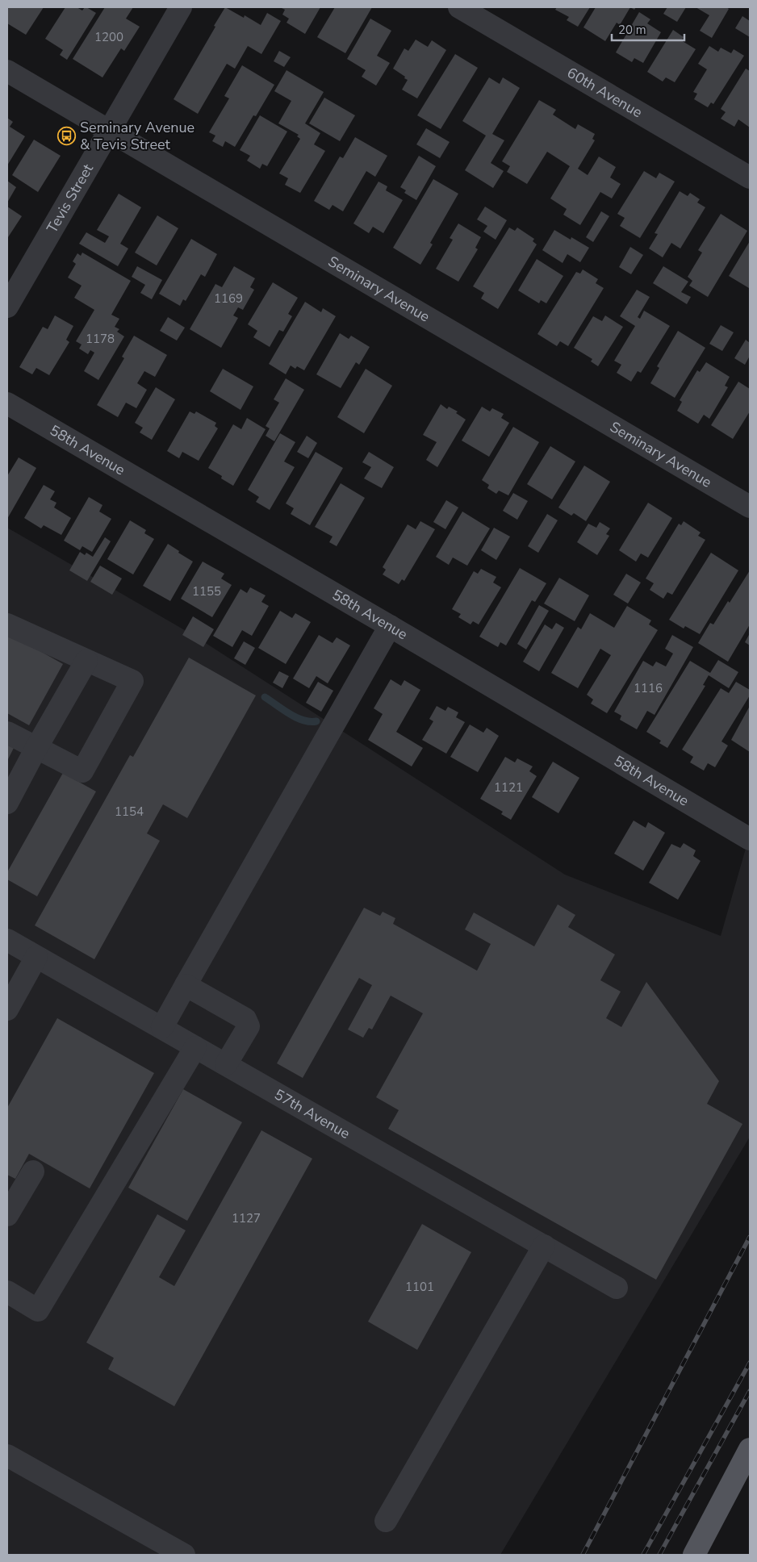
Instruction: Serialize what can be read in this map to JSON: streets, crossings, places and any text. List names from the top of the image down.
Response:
{
  "streets": {
    "street": [
      "60th Avenue",
      "Tevis Street",
      "Seminary Avenue",
      "58th Avenue",
      "57th Avenue"
    ]
  },
  "crossings": [
    ["Tevis Street", "Seminary Avenue"]
  ],
  "places": {
    "bus stop": ["Seminary Avenue & Tevis Street"]
  },
  "house_numbers": [
    "1200",
    "1169",
    "1178",
    "1155",
    "1116",
    "1121",
    "1154",
    "1127",
    "1101"
  ],
  "scale_bar": "20 m"
}
